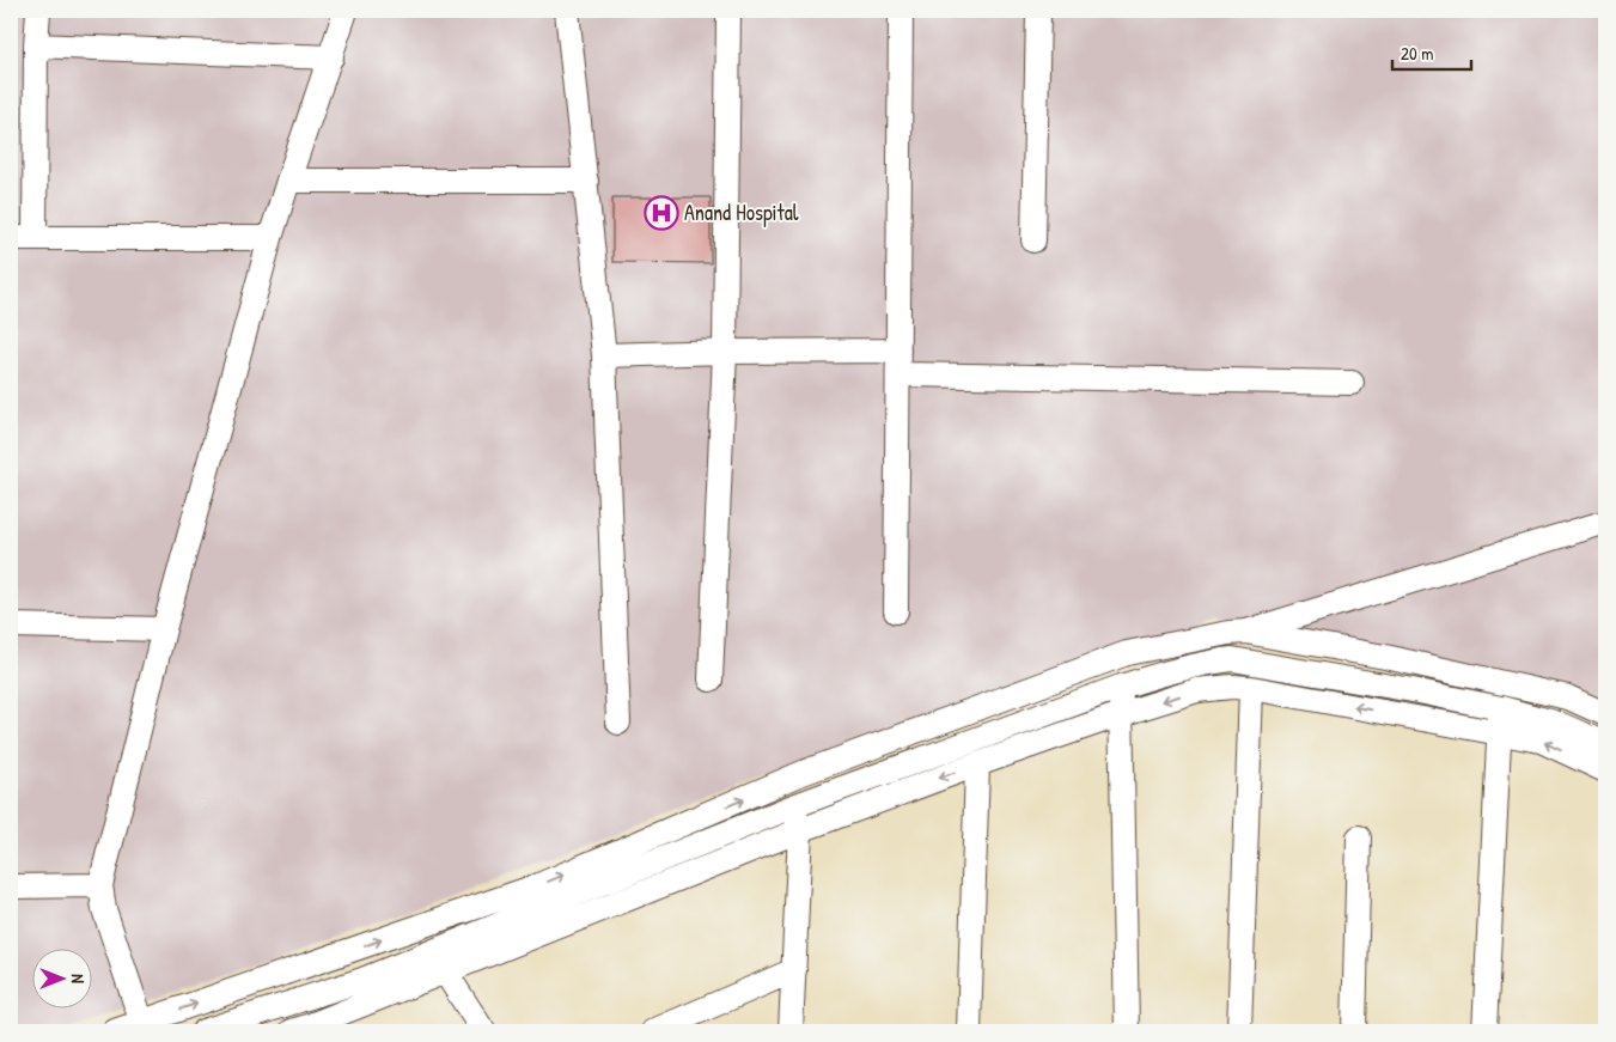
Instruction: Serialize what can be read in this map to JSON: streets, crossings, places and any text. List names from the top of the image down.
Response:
{
  "places": {
    "hospital": ["Anand Hospital"]
  },
  "scale_bar": "20 m",
  "north": "right"
}
